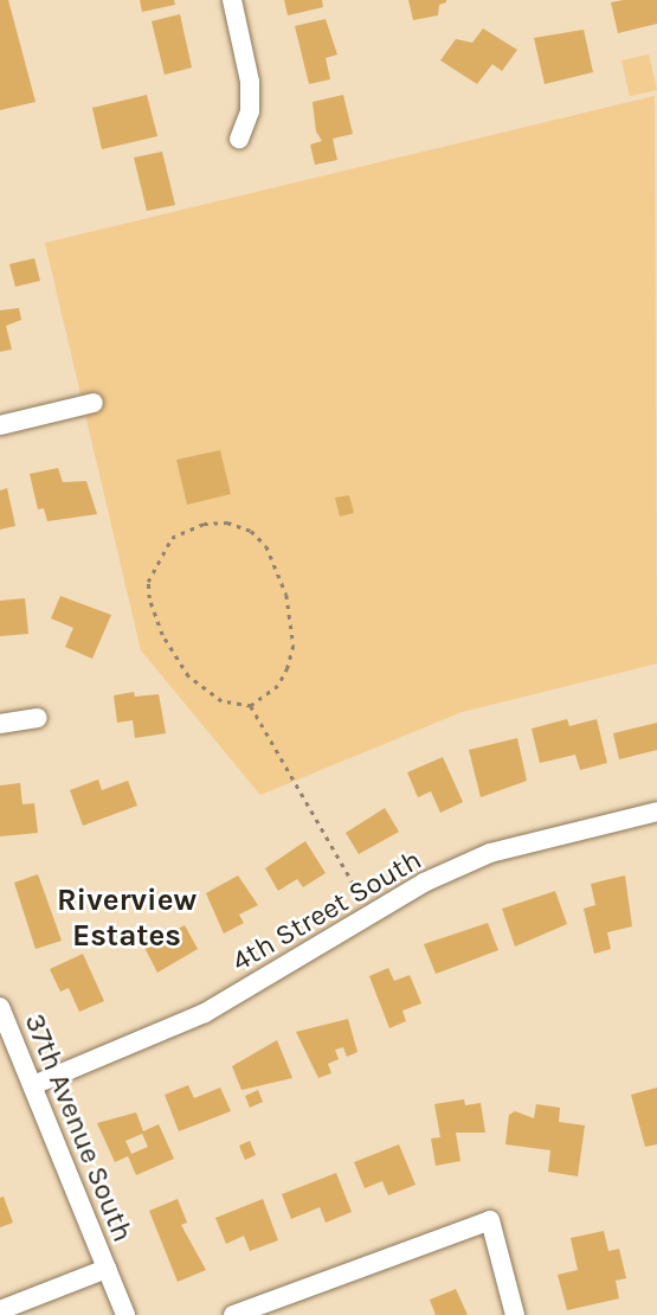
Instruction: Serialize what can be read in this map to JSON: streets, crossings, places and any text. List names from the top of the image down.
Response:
{
  "streets": {
    "street": ["4th Street South", "37th Avenue South"]
  },
  "crossings": [
    ["4th Street South", "37th Avenue South"]
  ],
  "districts": ["Riverview Estates"]
}
